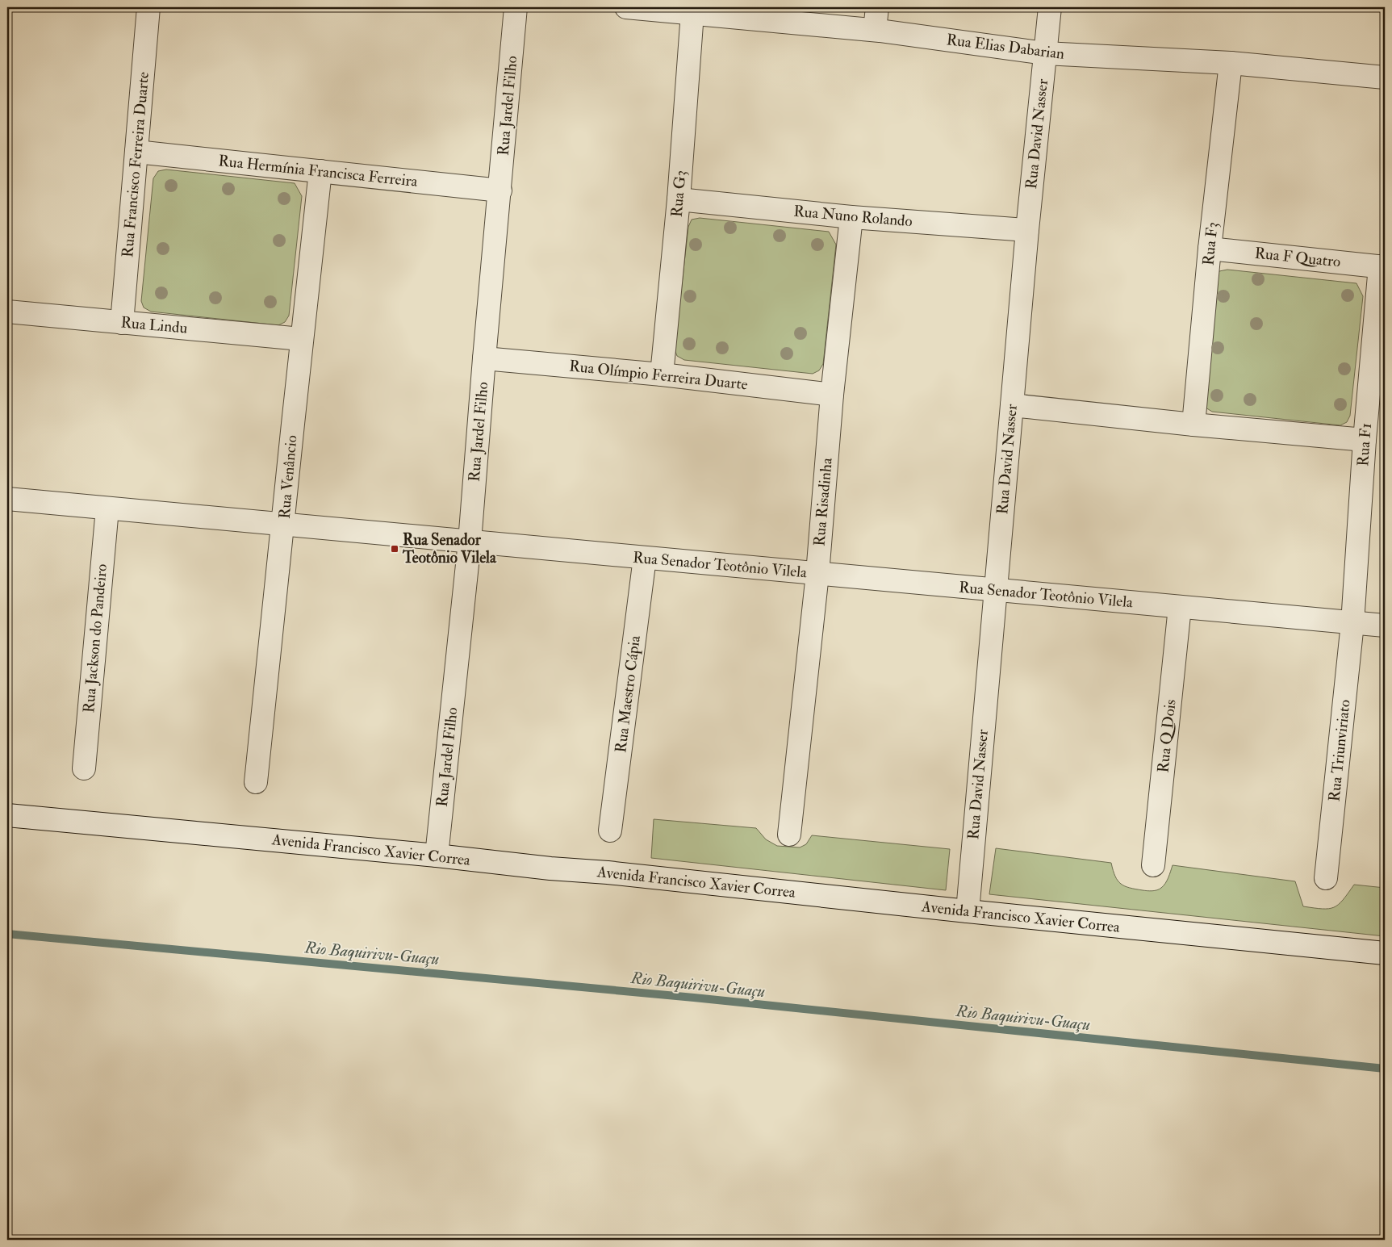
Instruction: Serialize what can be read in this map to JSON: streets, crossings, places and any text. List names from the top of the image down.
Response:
{
  "streets": {
    "street": [
      "Rua Elias Dabarian",
      "Rua Jardel Filho",
      "Rua David Nasser",
      "Rua Francisco Ferreira Duarte",
      "Rua Hermínia Francisca Ferreira",
      "Rua G3",
      "Rua Nuno Rolando",
      "Rua F3",
      "Rua F Quatro",
      "Rua Lindu",
      "Rua Olímpio Ferreira Duarte",
      "Rua F1",
      "Rua Venâncio",
      "Rua Risadinha",
      "Rua Senador Teotônio Vilela",
      "Rua Jackson do Pandeiro",
      "Rua Maestro Cápia",
      "Rua Q Dois",
      "Rua Triunviriato",
      "Avenida Francisco Xavier Correa"
    ]
  },
  "crossings": [
    ["Rua Elias Dabarian", "Rua David Nasser"],
    ["Rua Elias Dabarian", "Rua G3"],
    ["Rua Elias Dabarian", "Rua F3"],
    ["Rua Jardel Filho", "Rua Hermínia Francisca Ferreira"],
    ["Rua Jardel Filho", "Rua Olímpio Ferreira Duarte"],
    ["Rua Jardel Filho", "Rua Senador Teotônio Vilela"],
    ["Rua Jardel Filho", "Avenida Francisco Xavier Correa"],
    ["Rua David Nasser", "Rua Nuno Rolando"],
    ["Rua David Nasser", "Rua Senador Teotônio Vilela"],
    ["Rua David Nasser", "Avenida Francisco Xavier Correa"],
    ["Rua Francisco Ferreira Duarte", "Rua Hermínia Francisca Ferreira"],
    ["Rua Francisco Ferreira Duarte", "Rua Lindu"],
    ["Rua Hermínia Francisca Ferreira", "Rua Venâncio"],
    ["Rua G3", "Rua Nuno Rolando"],
    ["Rua G3", "Rua Olímpio Ferreira Duarte"],
    ["Rua Nuno Rolando", "Rua Risadinha"],
    ["Rua F3", "Rua F Quatro"],
    ["Rua F Quatro", "Rua F1"],
    ["Rua Lindu", "Rua Venâncio"],
    ["Rua Olímpio Ferreira Duarte", "Rua Risadinha"],
    ["Rua F1", "Rua Senador Teotônio Vilela"],
    ["Rua F1", "Rua Triunviriato"],
    ["Rua Venâncio", "Rua Senador Teotônio Vilela"],
    ["Rua Risadinha", "Rua Senador Teotônio Vilela"],
    ["Rua Senador Teotônio Vilela", "Rua Jackson do Pandeiro"],
    ["Rua Senador Teotônio Vilela", "Rua Maestro Cápia"],
    ["Rua Senador Teotônio Vilela", "Rua Q Dois"],
    ["Rua Senador Teotônio Vilela", "Rua Triunviriato"]
  ],
  "water": ["Rio Baquirivu-Guaçu"],
  "places": {
    "transit": ["Rua Senador Teotônio Vilela"]
  }
}
